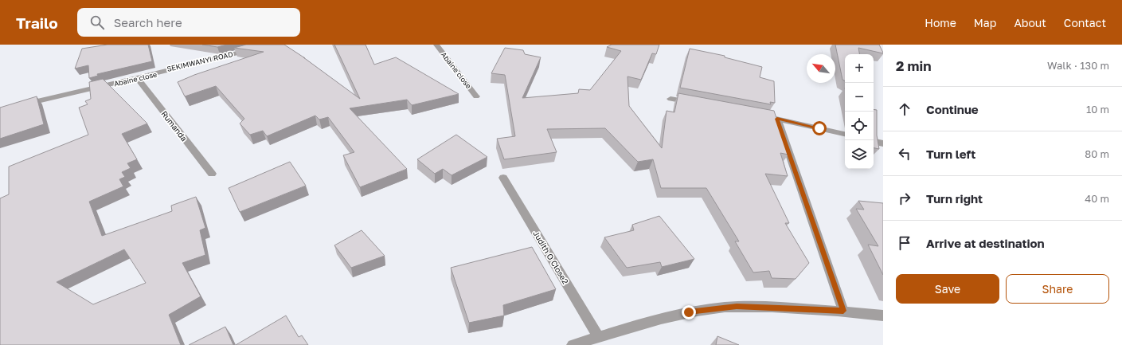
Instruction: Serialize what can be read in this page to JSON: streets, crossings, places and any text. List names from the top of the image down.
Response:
{
  "streets": {
    "street": [
      "SEKIMWANYI ROAD",
      "Abaine close",
      "Rumanda",
      "Judith O Close2"
    ]
  },
  "crossings": [
    ["SEKIMWANYI ROAD", "Abaine close"],
    ["Abaine close", "Rumanda"]
  ],
  "north": "top left",
  "page": {
    "header": "Trailo",
    "search": "Search here",
    "nav": [
      "Home",
      "Map",
      "About",
      "Contact"
    ],
    "heading": ["2 min", "Walk · 130 m"],
    "map_buttons": ["+", "−"],
    "list": [
      ["Continue", "10 m"],
      ["Turn left", "80 m"],
      ["Turn right", "40 m"],
      "Arrive at destination"
    ],
    "buttons": ["Save", "Share"]
  }
}
